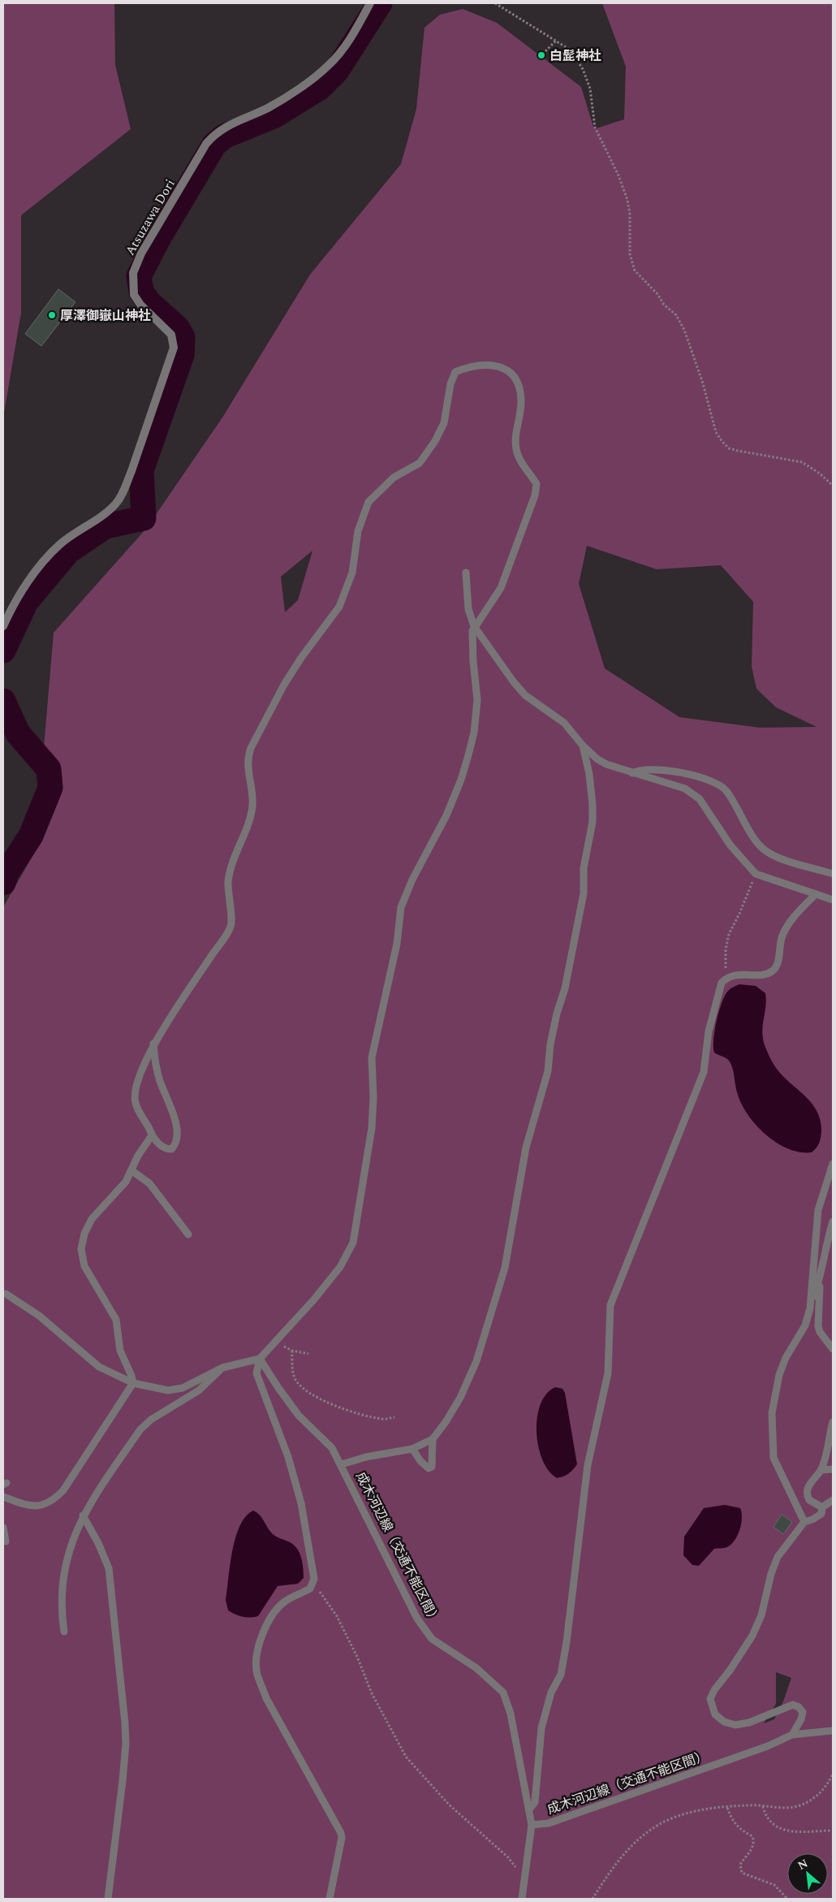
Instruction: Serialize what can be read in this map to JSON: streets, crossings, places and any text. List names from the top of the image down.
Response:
{
  "streets": {
    "street": ["Atsuzawa Dori"],
    "lane": ["成木河辺線（交通不能区間）"]
  },
  "places": ["白髭神社", "厚澤御嶽山神社"],
  "north": "top left"
}
